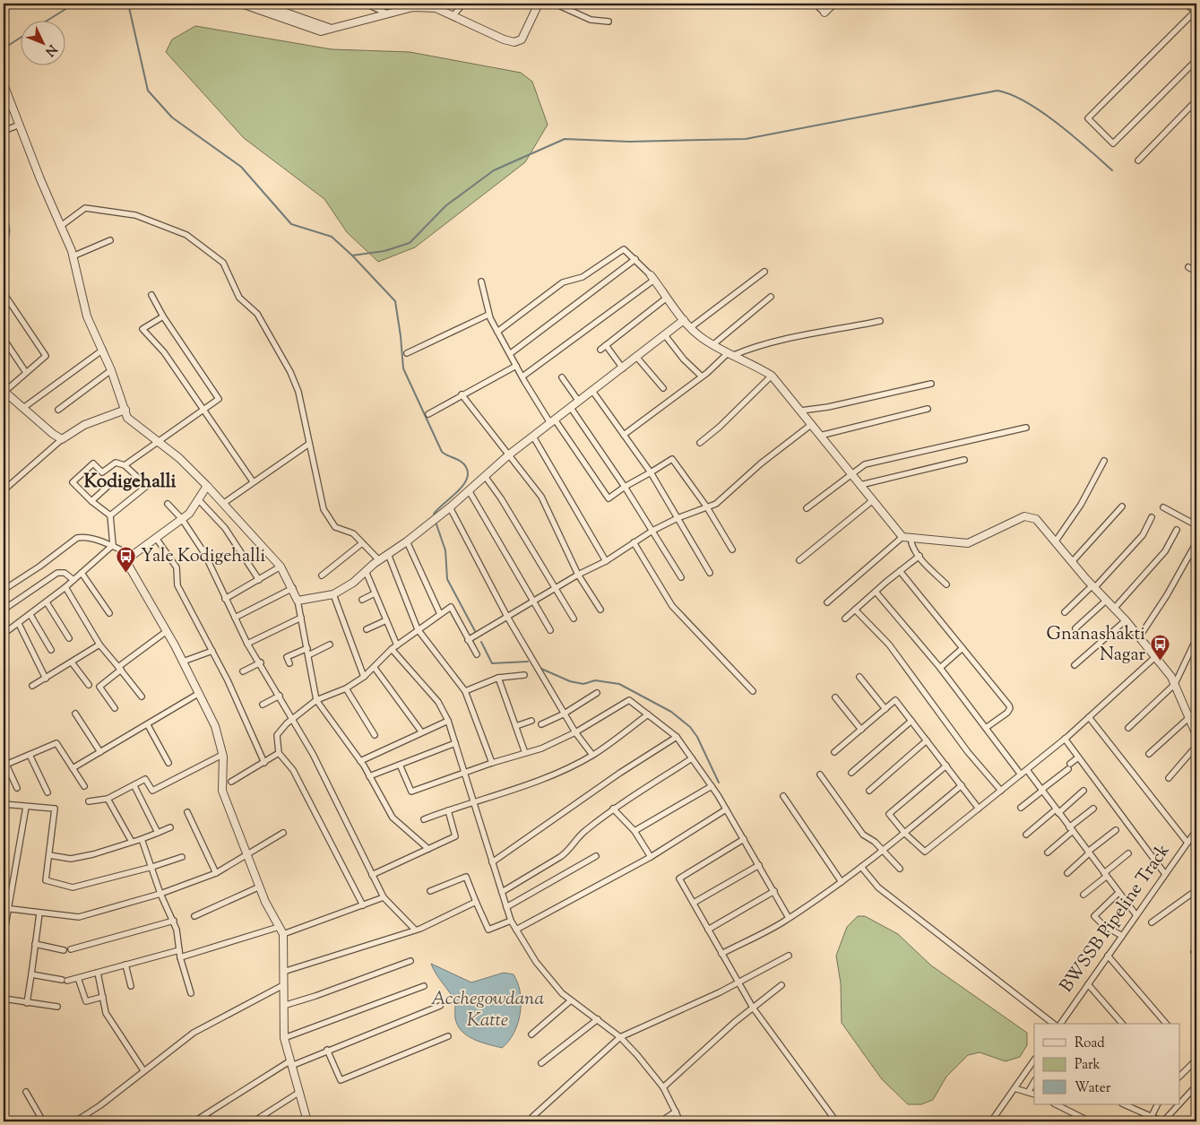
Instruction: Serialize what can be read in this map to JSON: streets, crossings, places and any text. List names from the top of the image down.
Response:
{
  "streets": {
    "street": ["BWSSB Pipeline Track"]
  },
  "districts": ["Kodigehalli"],
  "water": ["Acchegowdana Katte"],
  "places": {
    "bus stop": ["Yale Kodigehalli", "Gnanashakti Nagar"]
  },
  "legend": ["Road", "Park", "Water"],
  "north": "bottom right"
}
